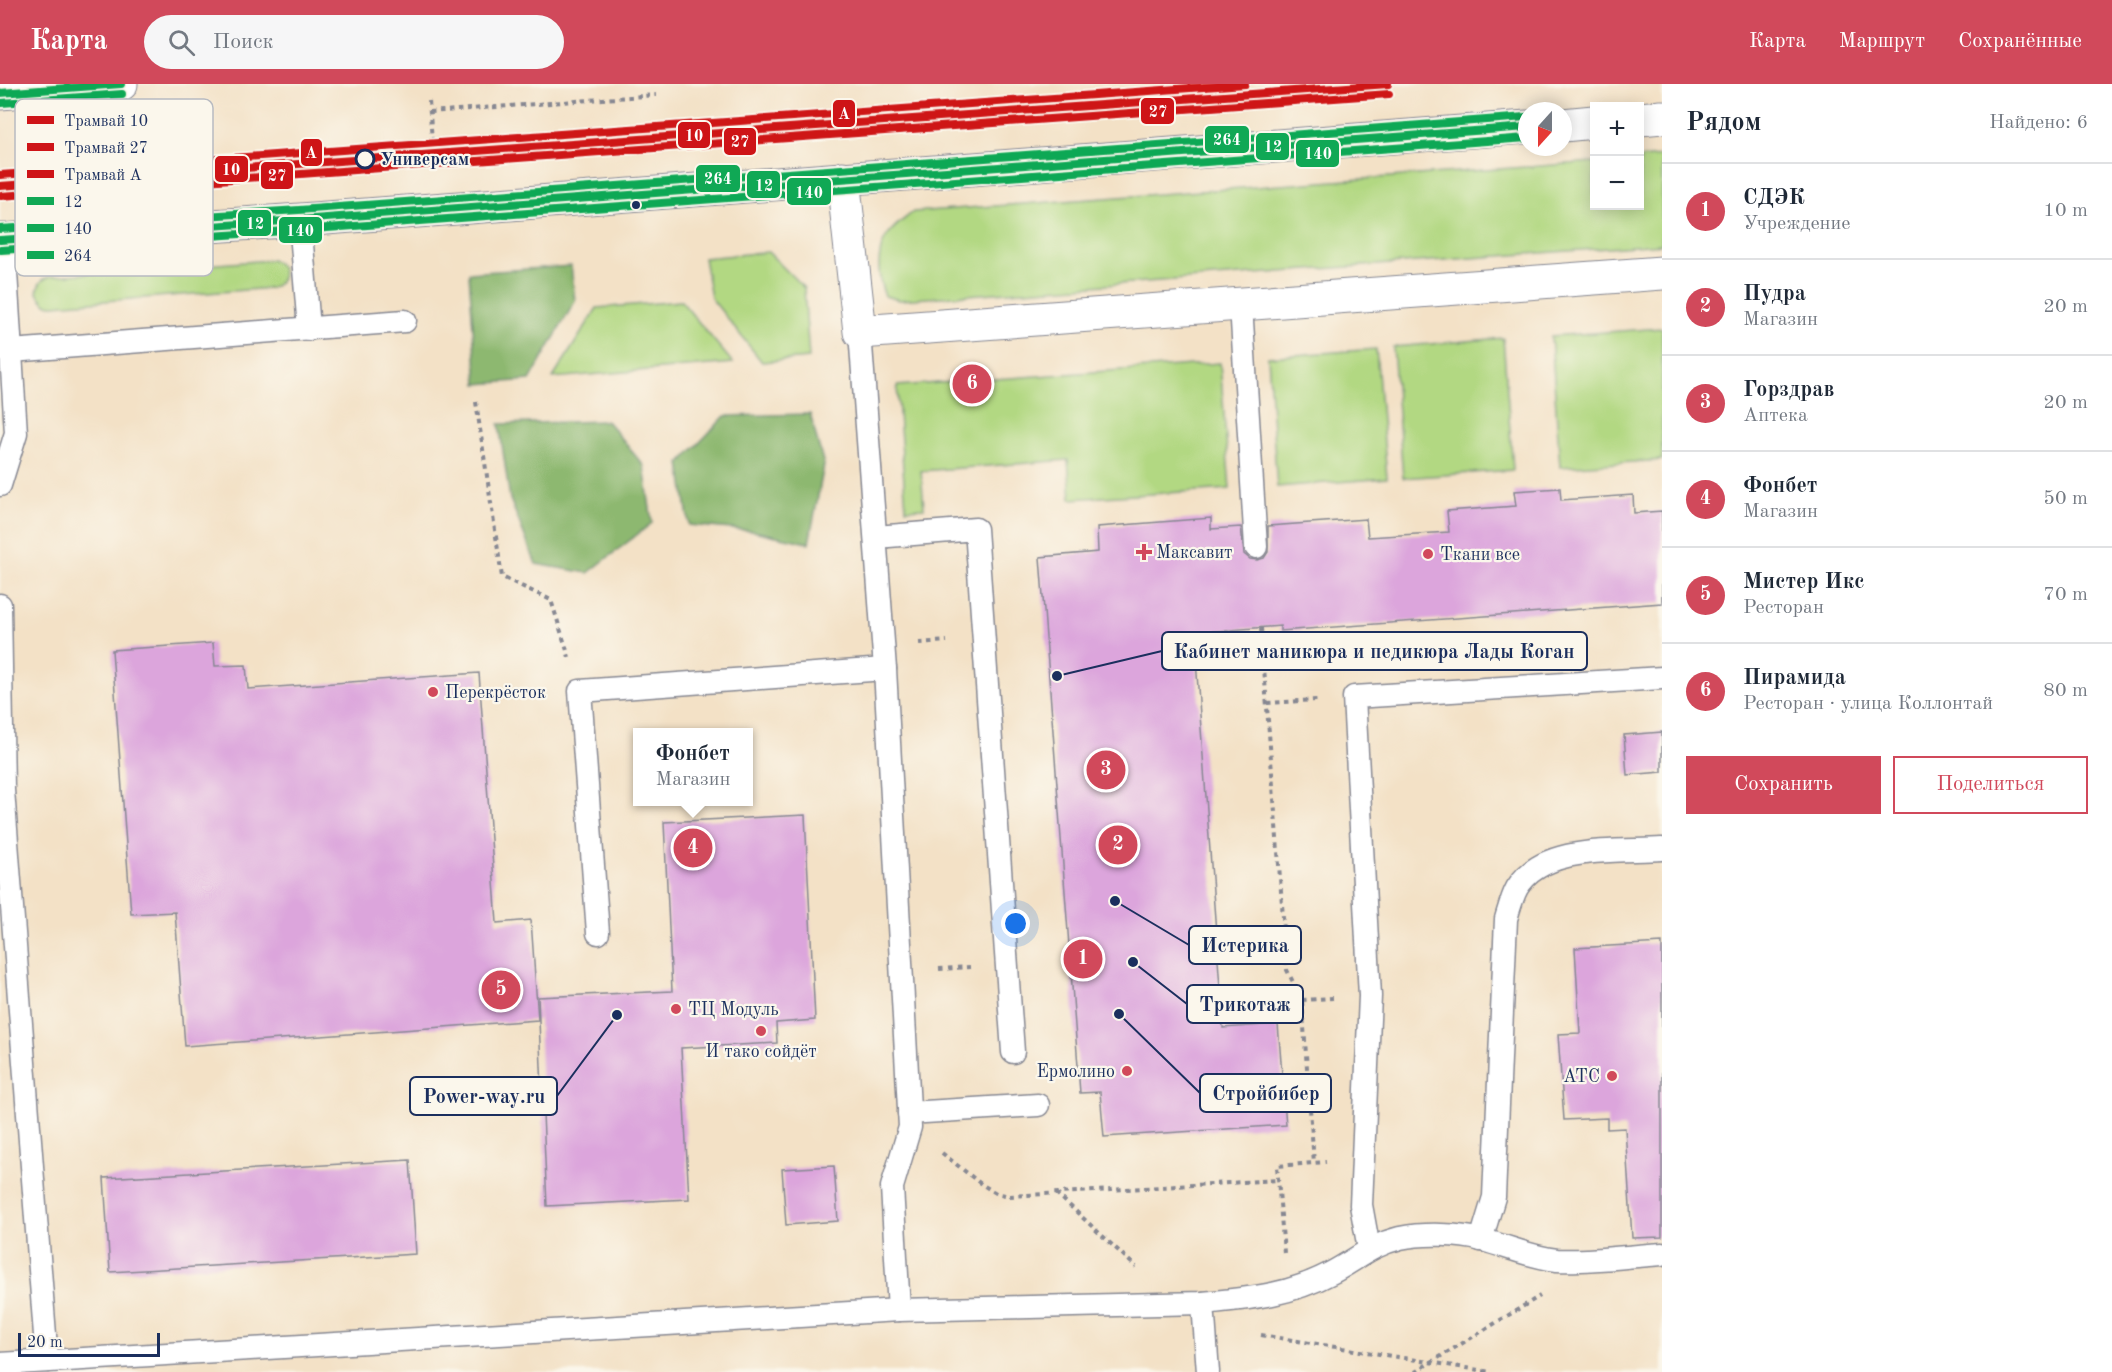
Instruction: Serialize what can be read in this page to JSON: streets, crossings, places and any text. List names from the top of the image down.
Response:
{
  "places": {
    "other": [
      "Универсам",
      "Ткани все",
      "Кабинет маникюра и педикюра Лады Коган",
      "Перекрёсток",
      "Истерика",
      "Трикотаж",
      "ТЦ Модуль",
      "Стройбибер",
      "Power-way.ru",
      "И тако сойдёт",
      "Ермолино",
      "АТС"
    ],
    "health": ["Максавит"]
  },
  "lines": [
    "tram line 10",
    "tram line А",
    "transit line 12",
    "tram line 27",
    "transit line 140",
    "transit line 264"
  ],
  "legend": [
    "Трамвай 10",
    "Трамвай 27",
    "Трамвай А",
    "12",
    "140",
    "264"
  ],
  "scale_bar": "20 m",
  "north": "bottom",
  "page": {
    "header": "Карта",
    "search": "Поиск",
    "nav": ["Карта", "Маршрут", "Сохранённые"],
    "heading": ["Рядом", "Найдено: 6"],
    "map_buttons": ["+", "−"],
    "list": [
      {
        "mark": "1",
        "name": "СДЭК",
        "note": "Учреждение",
        "value": "10 m"
      },
      {
        "mark": "2",
        "name": "Пудра",
        "note": "Магазин",
        "value": "20 m"
      },
      {
        "mark": "3",
        "name": "Горздрав",
        "note": "Аптека",
        "value": "20 m"
      },
      {
        "mark": "4",
        "name": "Фонбет",
        "note": "Магазин",
        "value": "50 m"
      },
      {
        "mark": "5",
        "name": "Мистер Икс",
        "note": "Ресторан",
        "value": "70 m"
      },
      {
        "mark": "6",
        "name": "Пирамида",
        "note": "Ресторан · улица Коллонтай",
        "value": "80 m"
      }
    ],
    "pins": [
      "6",
      "3",
      "2",
      "4",
      "1",
      "5"
    ],
    "popup": ["Фонбет", "Магазин"],
    "buttons": ["Сохранить", "Поделиться"],
    "scale": "20 m"
  }
}
